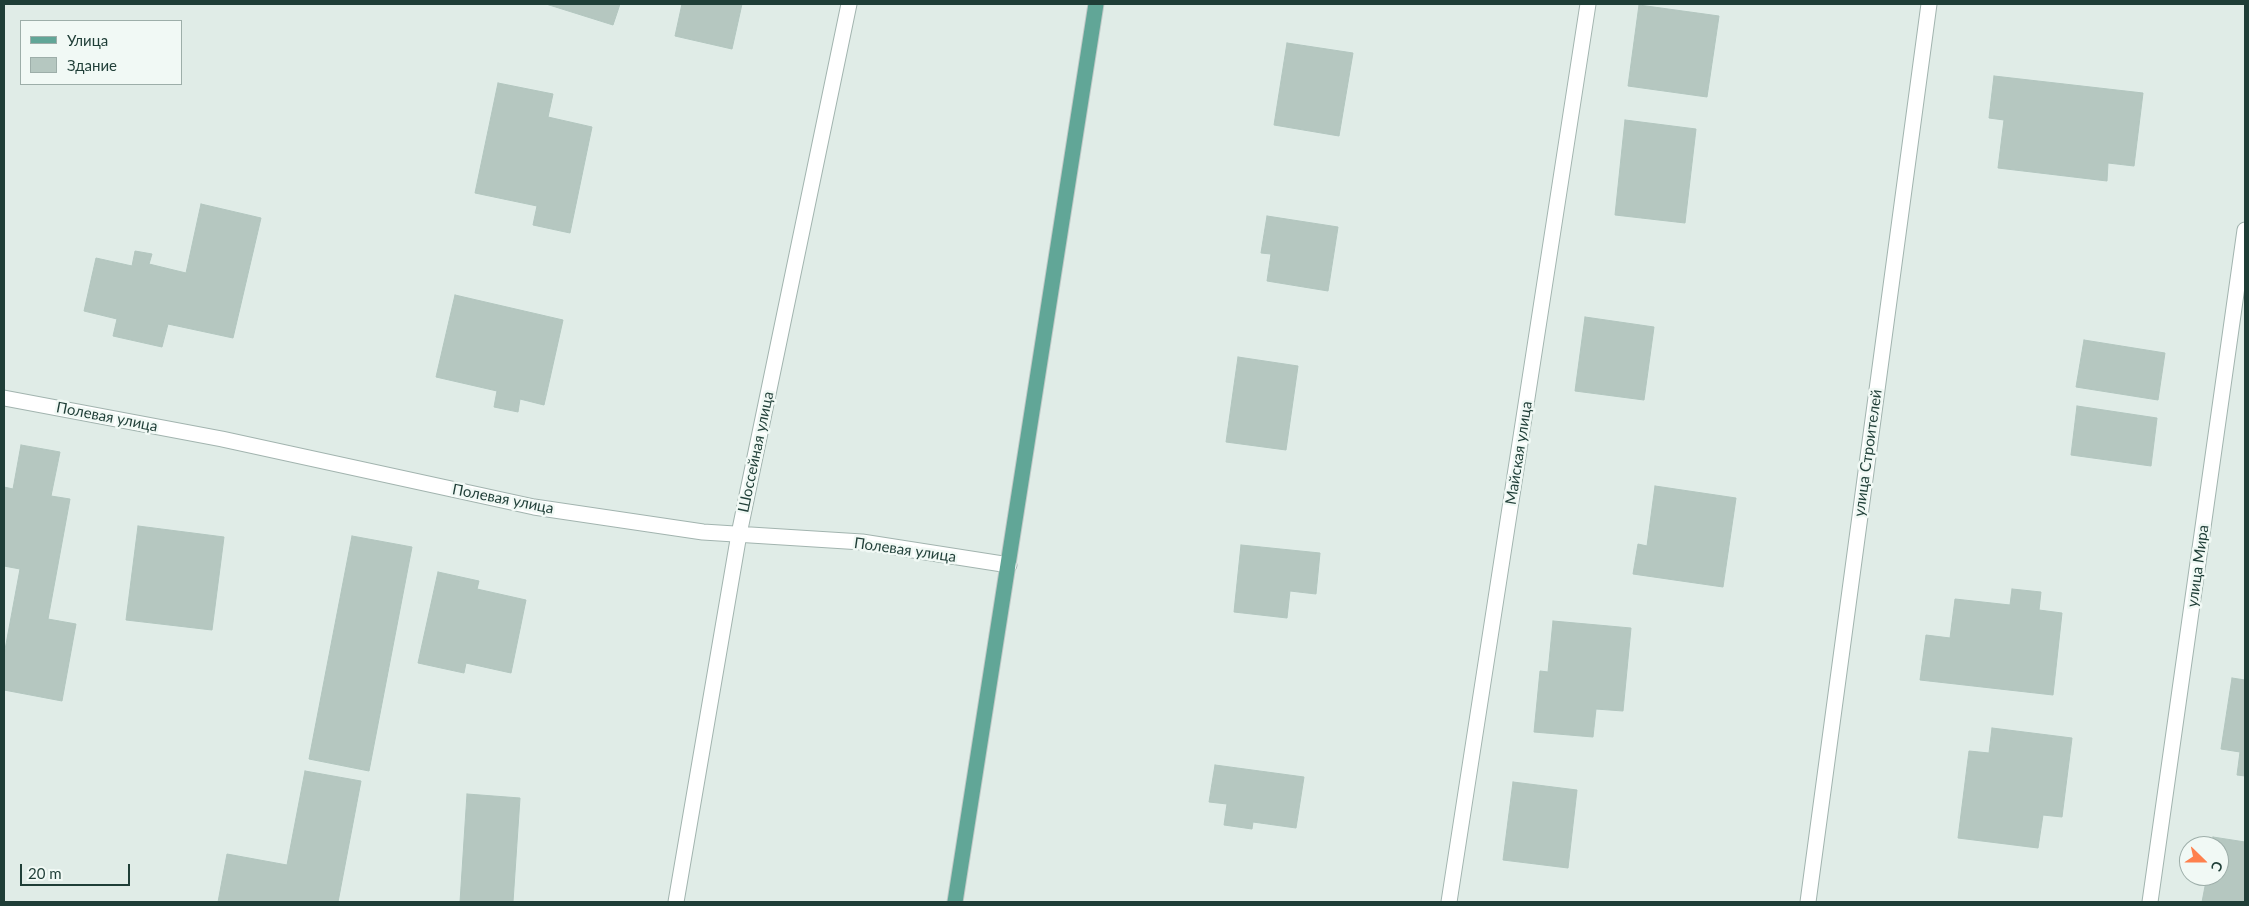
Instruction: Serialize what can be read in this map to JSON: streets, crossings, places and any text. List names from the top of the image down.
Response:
{
  "streets": {
    "street": [
      "Полевая улица",
      "Шоссейная улица",
      "Майская улица",
      "улица Строителей",
      "улица Мира"
    ]
  },
  "crossings": [
    ["Полевая улица", "Шоссейная улица"]
  ],
  "legend": ["Улица", "Здание"],
  "scale_bar": "20 m",
  "north": "right"
}
